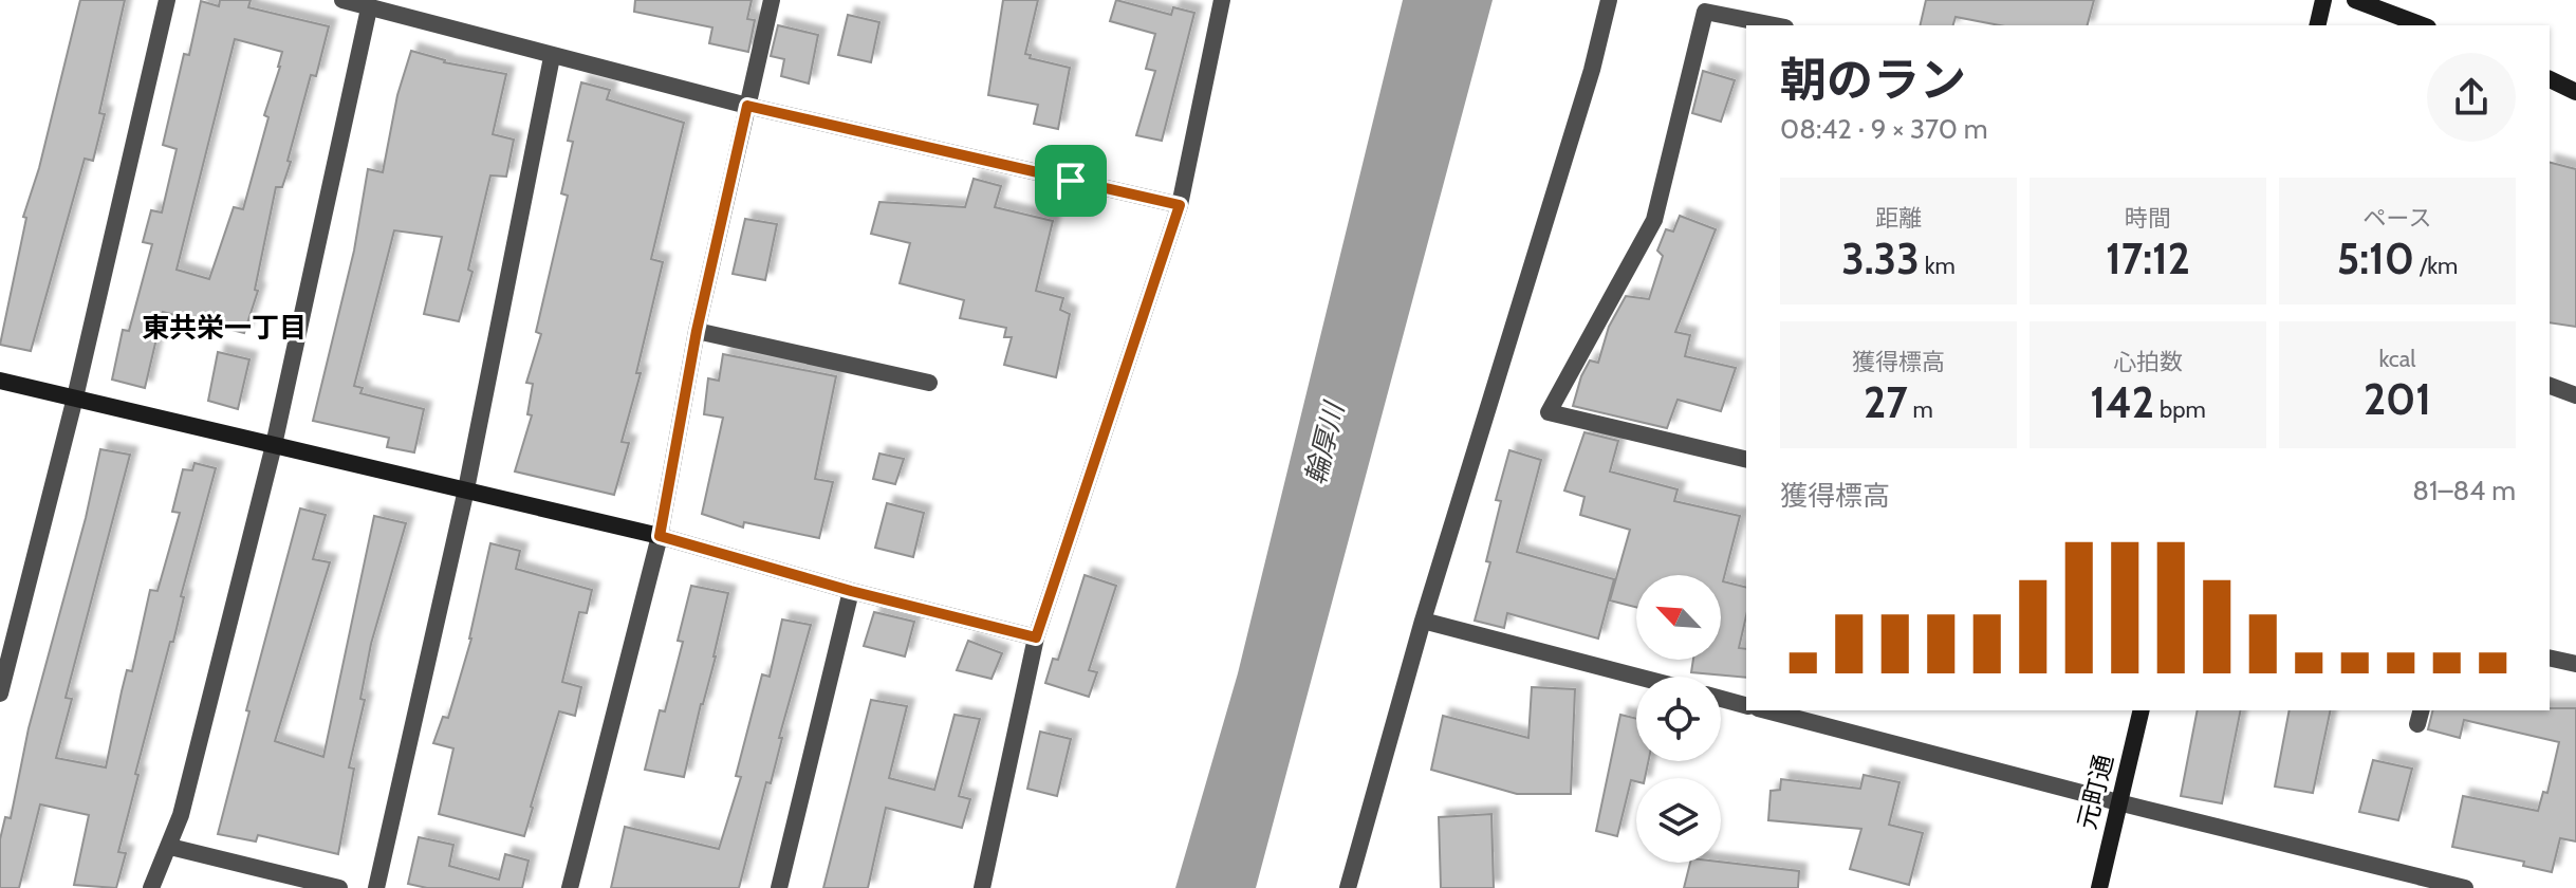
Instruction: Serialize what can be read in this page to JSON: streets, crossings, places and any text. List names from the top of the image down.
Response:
{
  "streets": {
    "street": ["元町通"]
  },
  "districts": ["東共栄一丁目"],
  "water": ["輪厚川"],
  "north": "top left",
  "page": {
    "heading": ["朝のラン", "08:42 · 9 × 370 m"],
    "stats": [
      ["距離", "3.33 km"],
      ["時間", "17:12"],
      ["ペース", "5:10 /km"],
      ["獲得標高", "27 m"],
      ["心拍数", "142 bpm"],
      ["kcal", "201"]
    ],
    "chart": ["獲得標高", "81–84 m"]
  }
}
